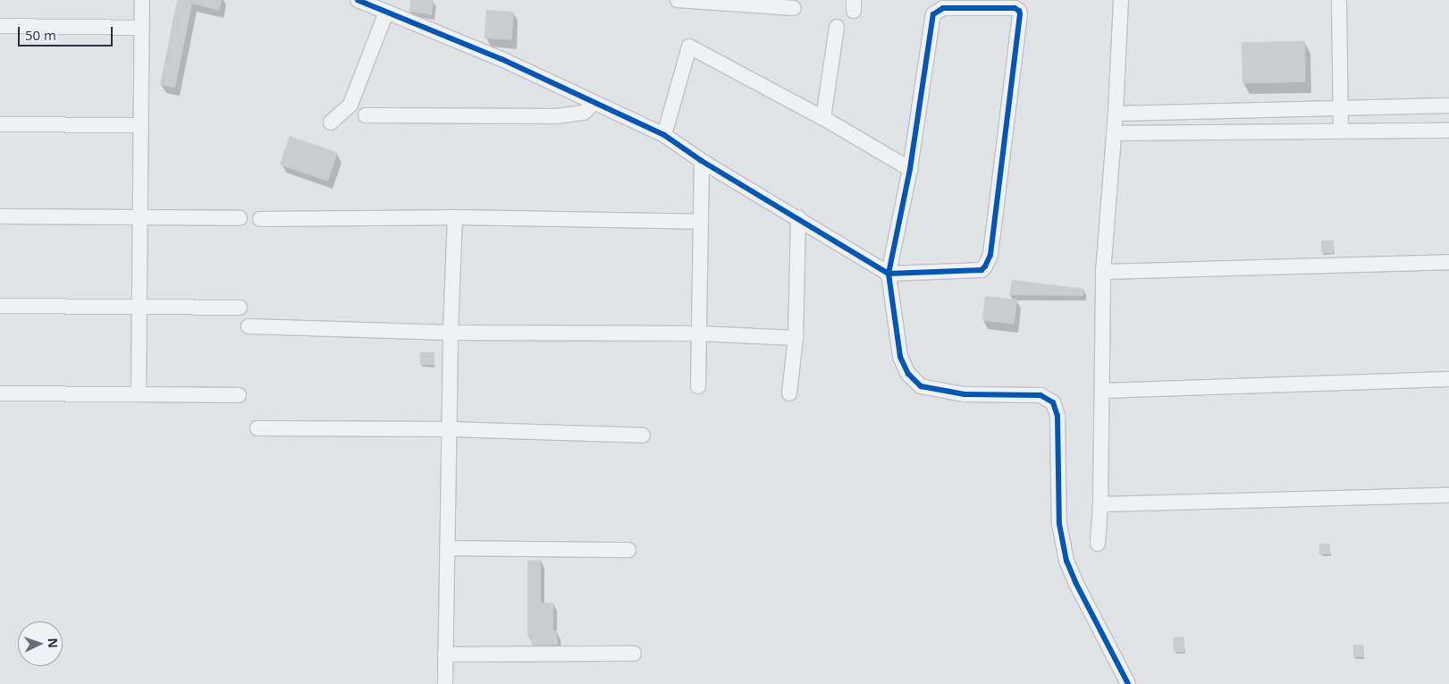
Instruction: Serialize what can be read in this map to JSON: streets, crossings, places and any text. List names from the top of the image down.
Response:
{
  "scale_bar": "50 m",
  "north": "right"
}
